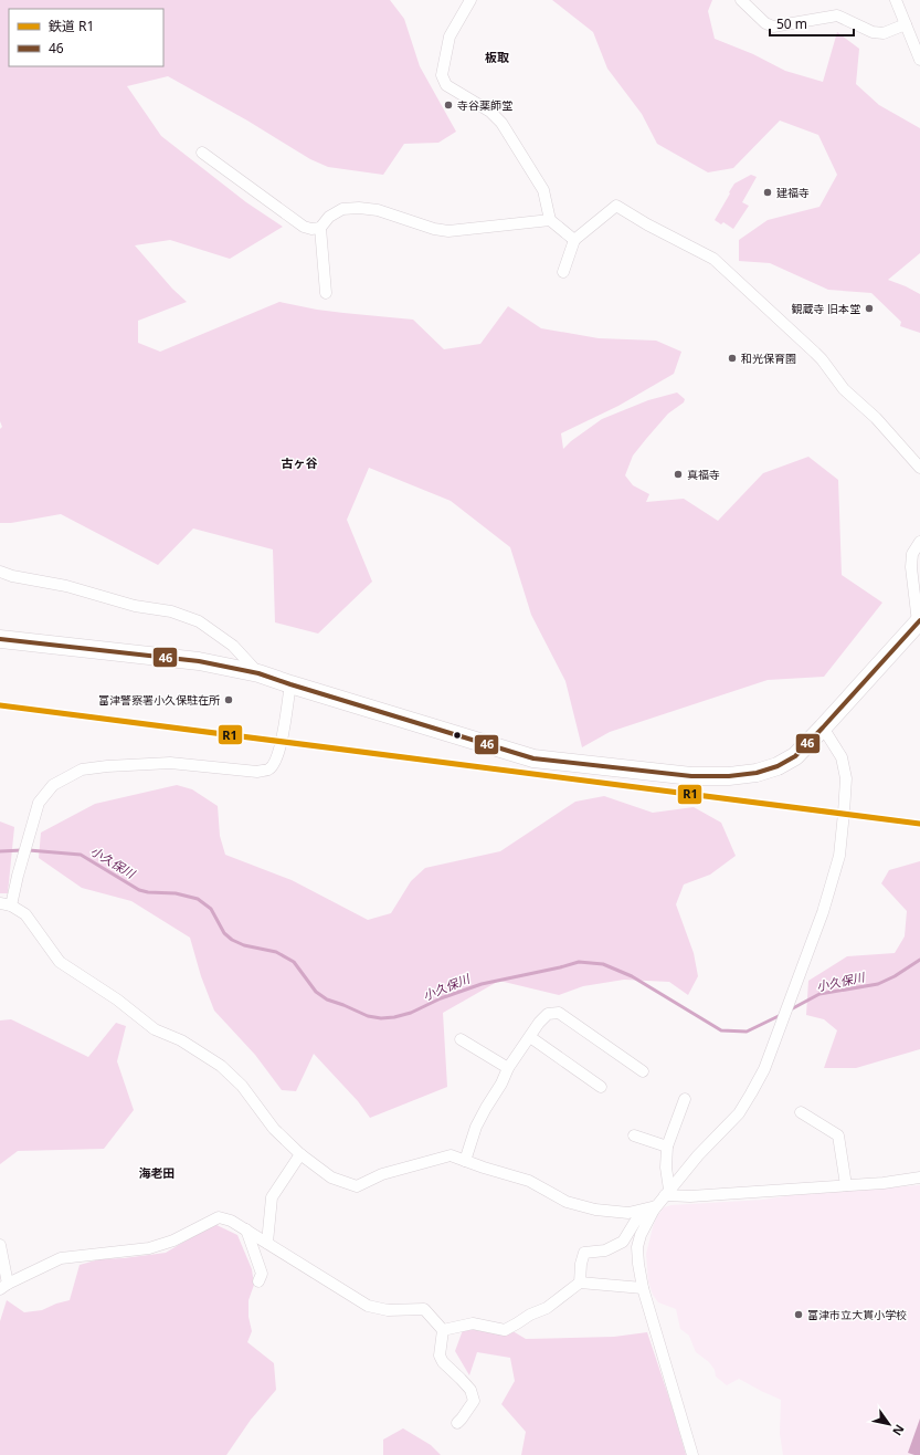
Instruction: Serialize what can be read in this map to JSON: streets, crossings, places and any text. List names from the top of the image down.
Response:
{
  "districts": ["板取", "古ヶ谷", "海老田"],
  "water": ["小久保川"],
  "places": [
    "寺谷薬師堂",
    "建福寺",
    "観蔵寺 旧本堂",
    "和光保育園",
    "真福寺",
    "富津警察署小久保駐在所",
    "富津市立大貫小学校"
  ],
  "lines": ["transit line 46", "rail line R1"],
  "legend": ["鉄道 R1", "46"],
  "scale_bar": "50 m",
  "north": "bottom right"
}
